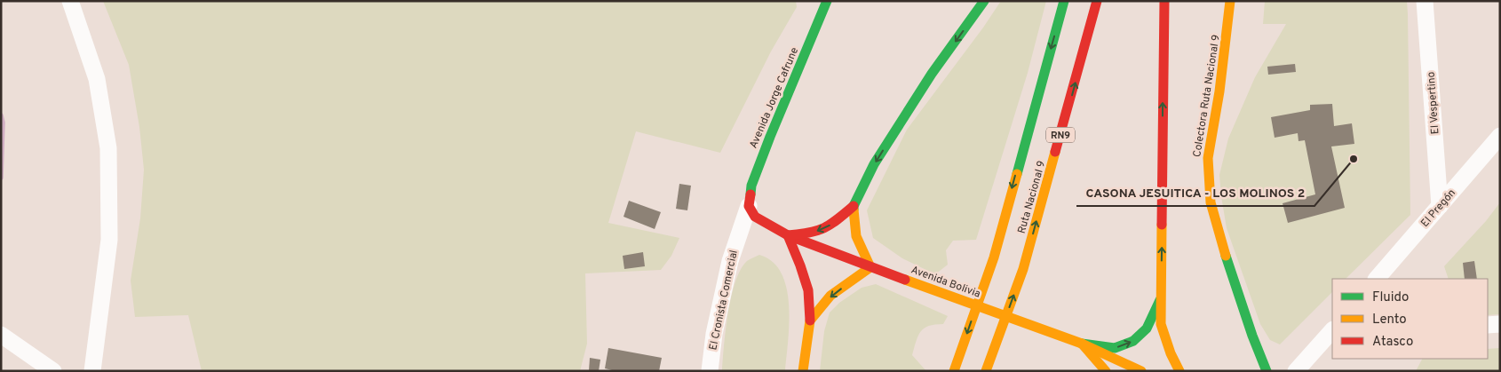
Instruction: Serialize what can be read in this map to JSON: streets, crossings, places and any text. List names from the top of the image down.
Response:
{
  "streets": {
    "main road": [
      "Colectora Ruta Nacional 9",
      "Avenida Jorge Cafrune",
      "RN9",
      "Ruta Nacional 9",
      "Avenida Bolivia"
    ],
    "street": ["El Vespertino", "El Pregón", "El Cronista Comercial"]
  },
  "crossings": [
    ["Avenida Jorge Cafrune", "Avenida Bolivia"],
    ["Avenida Jorge Cafrune", "El Cronista Comercial"],
    ["El Vespertino", "El Pregón"],
    ["Avenida Bolivia", "El Cronista Comercial"]
  ],
  "places": ["CASONA JESUITICA - LOS MOLINOS 2"],
  "legend": ["Fluido", "Lento", "Atasco"]
}
